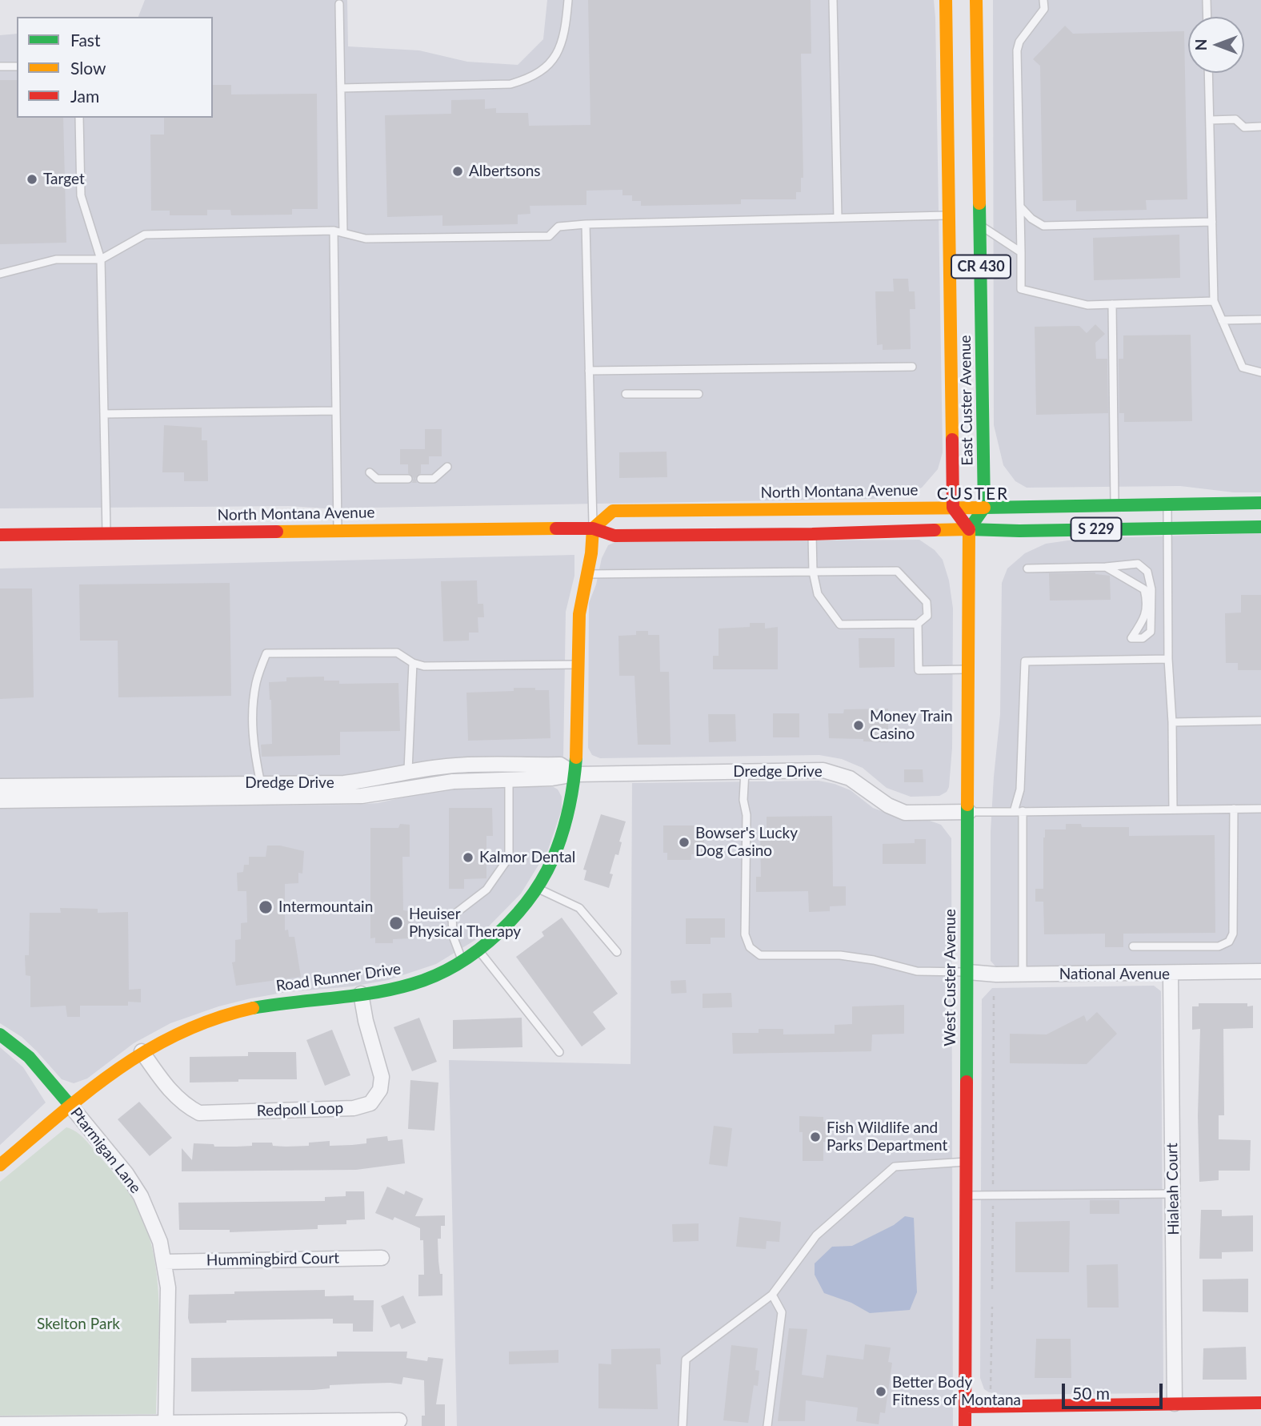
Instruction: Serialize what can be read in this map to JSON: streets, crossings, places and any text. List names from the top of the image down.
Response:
{
  "streets": {
    "main road": [
      "CR 430",
      "East Custer Avenue",
      "North Montana Avenue",
      "S 229",
      "Road Runner Drive",
      "West Custer Avenue",
      "Ptarmigan Lane"
    ],
    "street": [
      "Dredge Drive",
      "National Avenue",
      "Redpoll Loop",
      "Hialeah Court",
      "Hummingbird Court"
    ]
  },
  "crossings": [
    ["East Custer Avenue", "North Montana Avenue"],
    ["North Montana Avenue", "Road Runner Drive"],
    ["North Montana Avenue", "West Custer Avenue"],
    ["Dredge Drive", "Road Runner Drive"],
    ["Dredge Drive", "West Custer Avenue"],
    ["National Avenue", "West Custer Avenue"],
    ["National Avenue", "Hialeah Court"],
    ["Road Runner Drive", "Redpoll Loop"],
    ["Road Runner Drive", "Ptarmigan Lane"],
    ["Ptarmigan Lane", "Hummingbird Court"]
  ],
  "districts": ["CUSTER"],
  "parks": ["Skelton Park"],
  "places": [
    "Albertsons",
    "Target",
    "Money Train Casino",
    "Bowser's Lucky Dog Casino",
    "Kalmor Dental",
    "Intermountain",
    "Heuiser Physical Therapy",
    "Fish Wildlife and Parks Department",
    "Better Body Fitness of Montana"
  ],
  "legend": ["Fast", "Slow", "Jam"],
  "scale_bar": "50 m",
  "north": "left"
}
